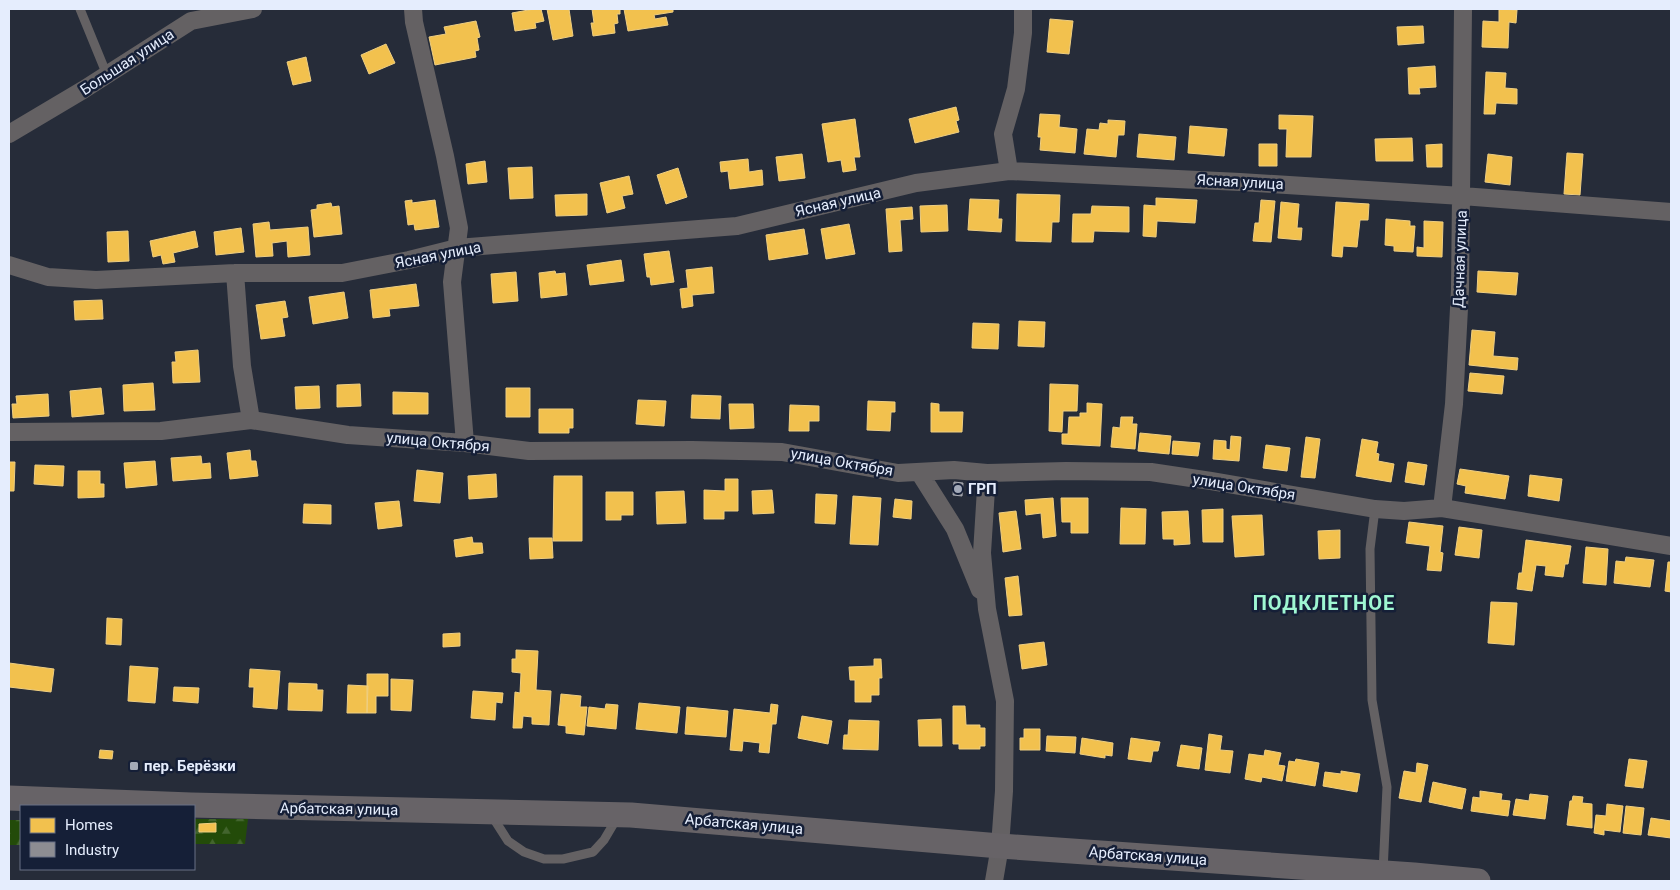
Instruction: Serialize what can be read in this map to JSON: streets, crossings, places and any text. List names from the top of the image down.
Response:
{
  "streets": {
    "main road": ["Арбатская улица"],
    "street": [
      "Большая улица",
      "Ясная улица",
      "Дачная улица",
      "улица Октября"
    ]
  },
  "crossings": [
    ["Ясная улица", "Дачная улица"],
    ["Дачная улица", "улица Октября"]
  ],
  "districts": ["ПОДКЛЕТНОЕ"],
  "places": {
    "other": ["ГРП"],
    "transit": ["пер. Берёзки"]
  },
  "legend": ["Homes", "Industry"]
}
